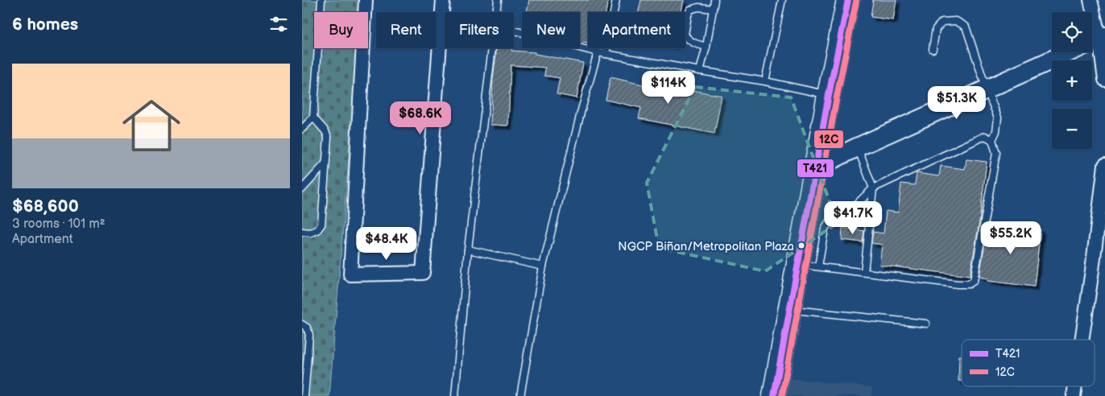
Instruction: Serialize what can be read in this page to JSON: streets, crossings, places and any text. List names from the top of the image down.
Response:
{
  "places": ["NGCP Biñan/Metropolitan Plaza"],
  "lines": ["transit line T421", "transit line 12C"],
  "legend": ["T421", "12C"],
  "page": {
    "heading": "6 homes",
    "map_buttons": ["+", "−"],
    "chip": [
      "Buy",
      "Rent",
      "Filters",
      "New",
      "Apartment"
    ],
    "list": [
      {
        "name": "$68,600",
        "note": "3 rooms · 101 m² · Apartment"
      }
    ],
    "price": [
      "$114K",
      "$51.3K",
      "$68.6K",
      "$41.7K",
      "$55.2K",
      "$48.4K"
    ]
  }
}
